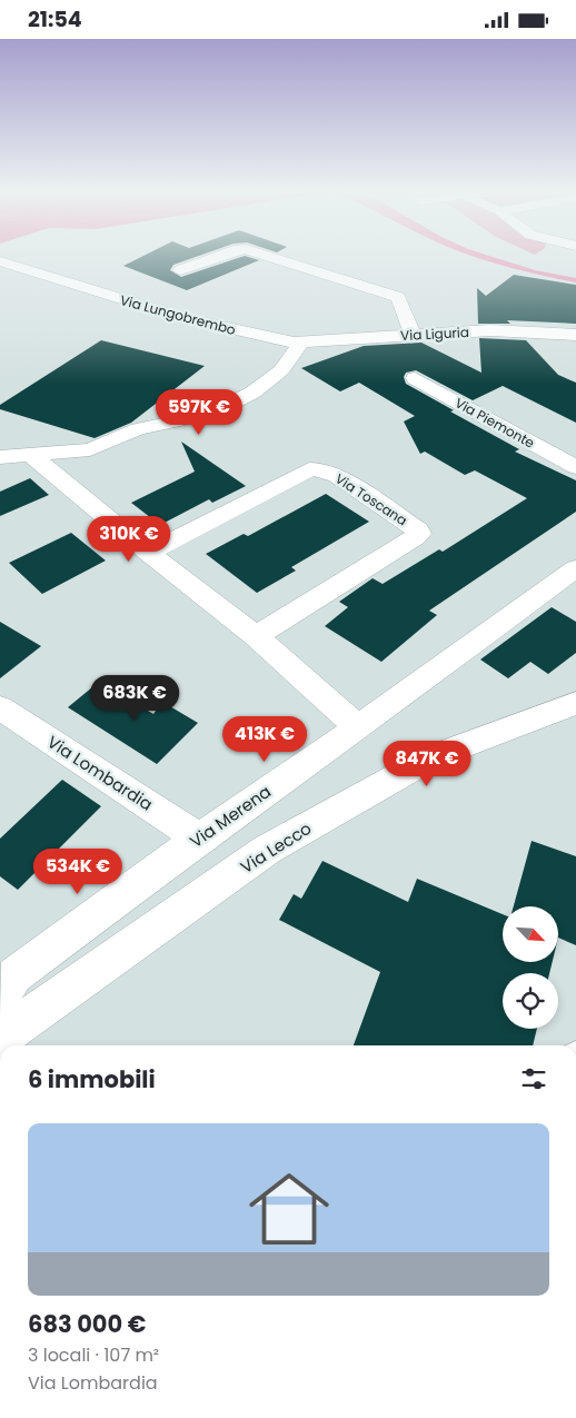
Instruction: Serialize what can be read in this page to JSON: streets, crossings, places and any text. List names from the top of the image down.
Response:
{
  "streets": {
    "street": [
      "Via Lungobrembo",
      "Via Liguria",
      "Via Piemonte",
      "Via Toscana",
      "Via Lombardia",
      "Via Merena",
      "Via Lecco"
    ]
  },
  "crossings": [
    ["Via Lungobrembo", "Via Liguria"],
    ["Via Lombardia", "Via Merena"]
  ],
  "north": "bottom right",
  "page": {
    "status": "21:54",
    "price": [
      "597K €",
      "310K €",
      "683K €",
      "413K €",
      "847K €",
      "534K €"
    ],
    "heading": "6 immobili",
    "list": [
      {
        "name": "683 000 €",
        "note": "3 locali · 107 m² · Via Lombardia"
      }
    ]
  }
}
